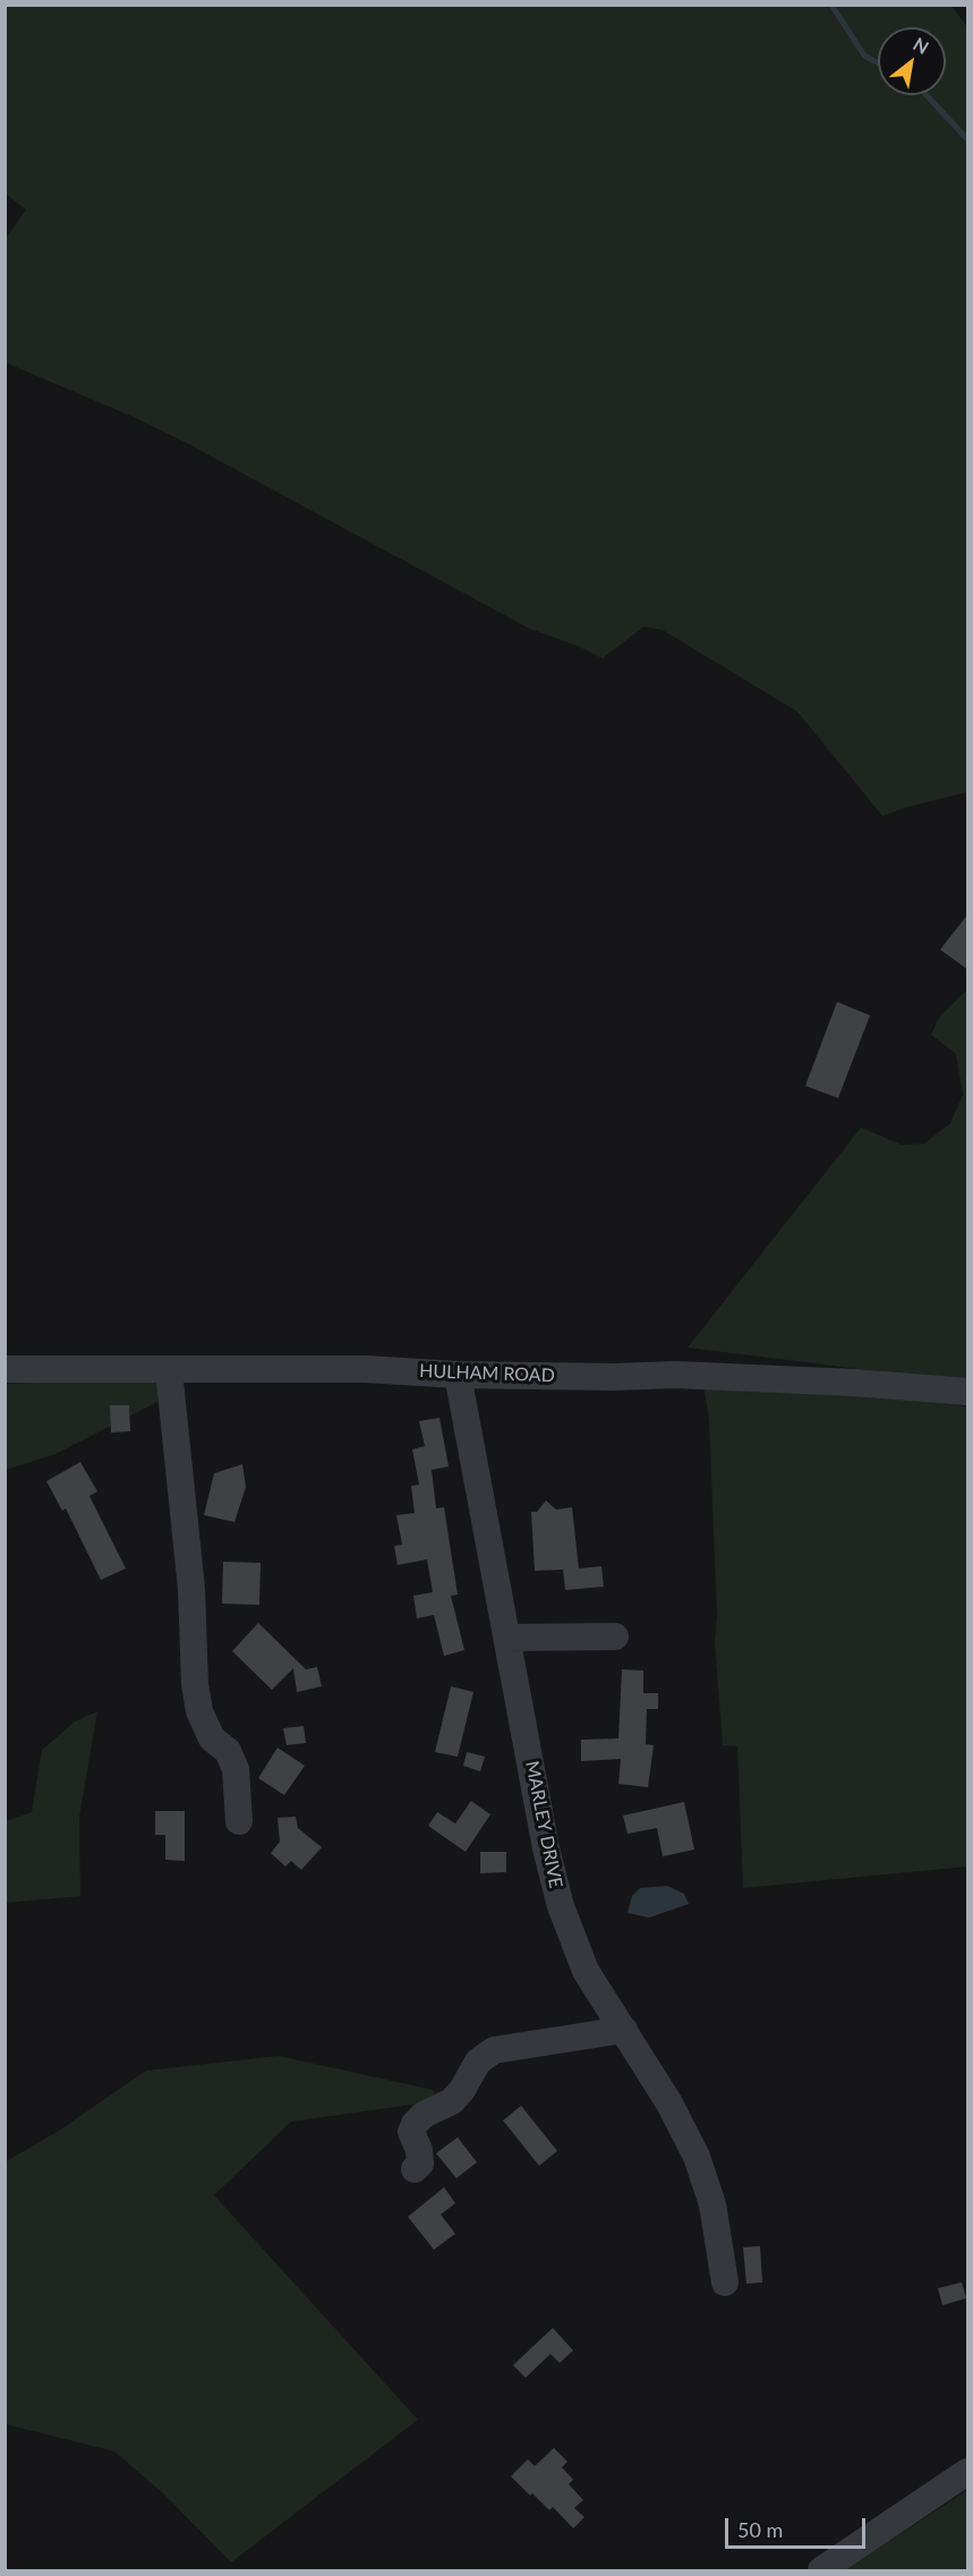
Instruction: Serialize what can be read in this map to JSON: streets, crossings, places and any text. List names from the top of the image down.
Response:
{
  "streets": {
    "street": ["HULHAM ROAD", "MARLEY DRIVE"]
  },
  "crossings": [
    ["HULHAM ROAD", "MARLEY DRIVE"]
  ],
  "scale_bar": "50 m",
  "north": "top right"
}
